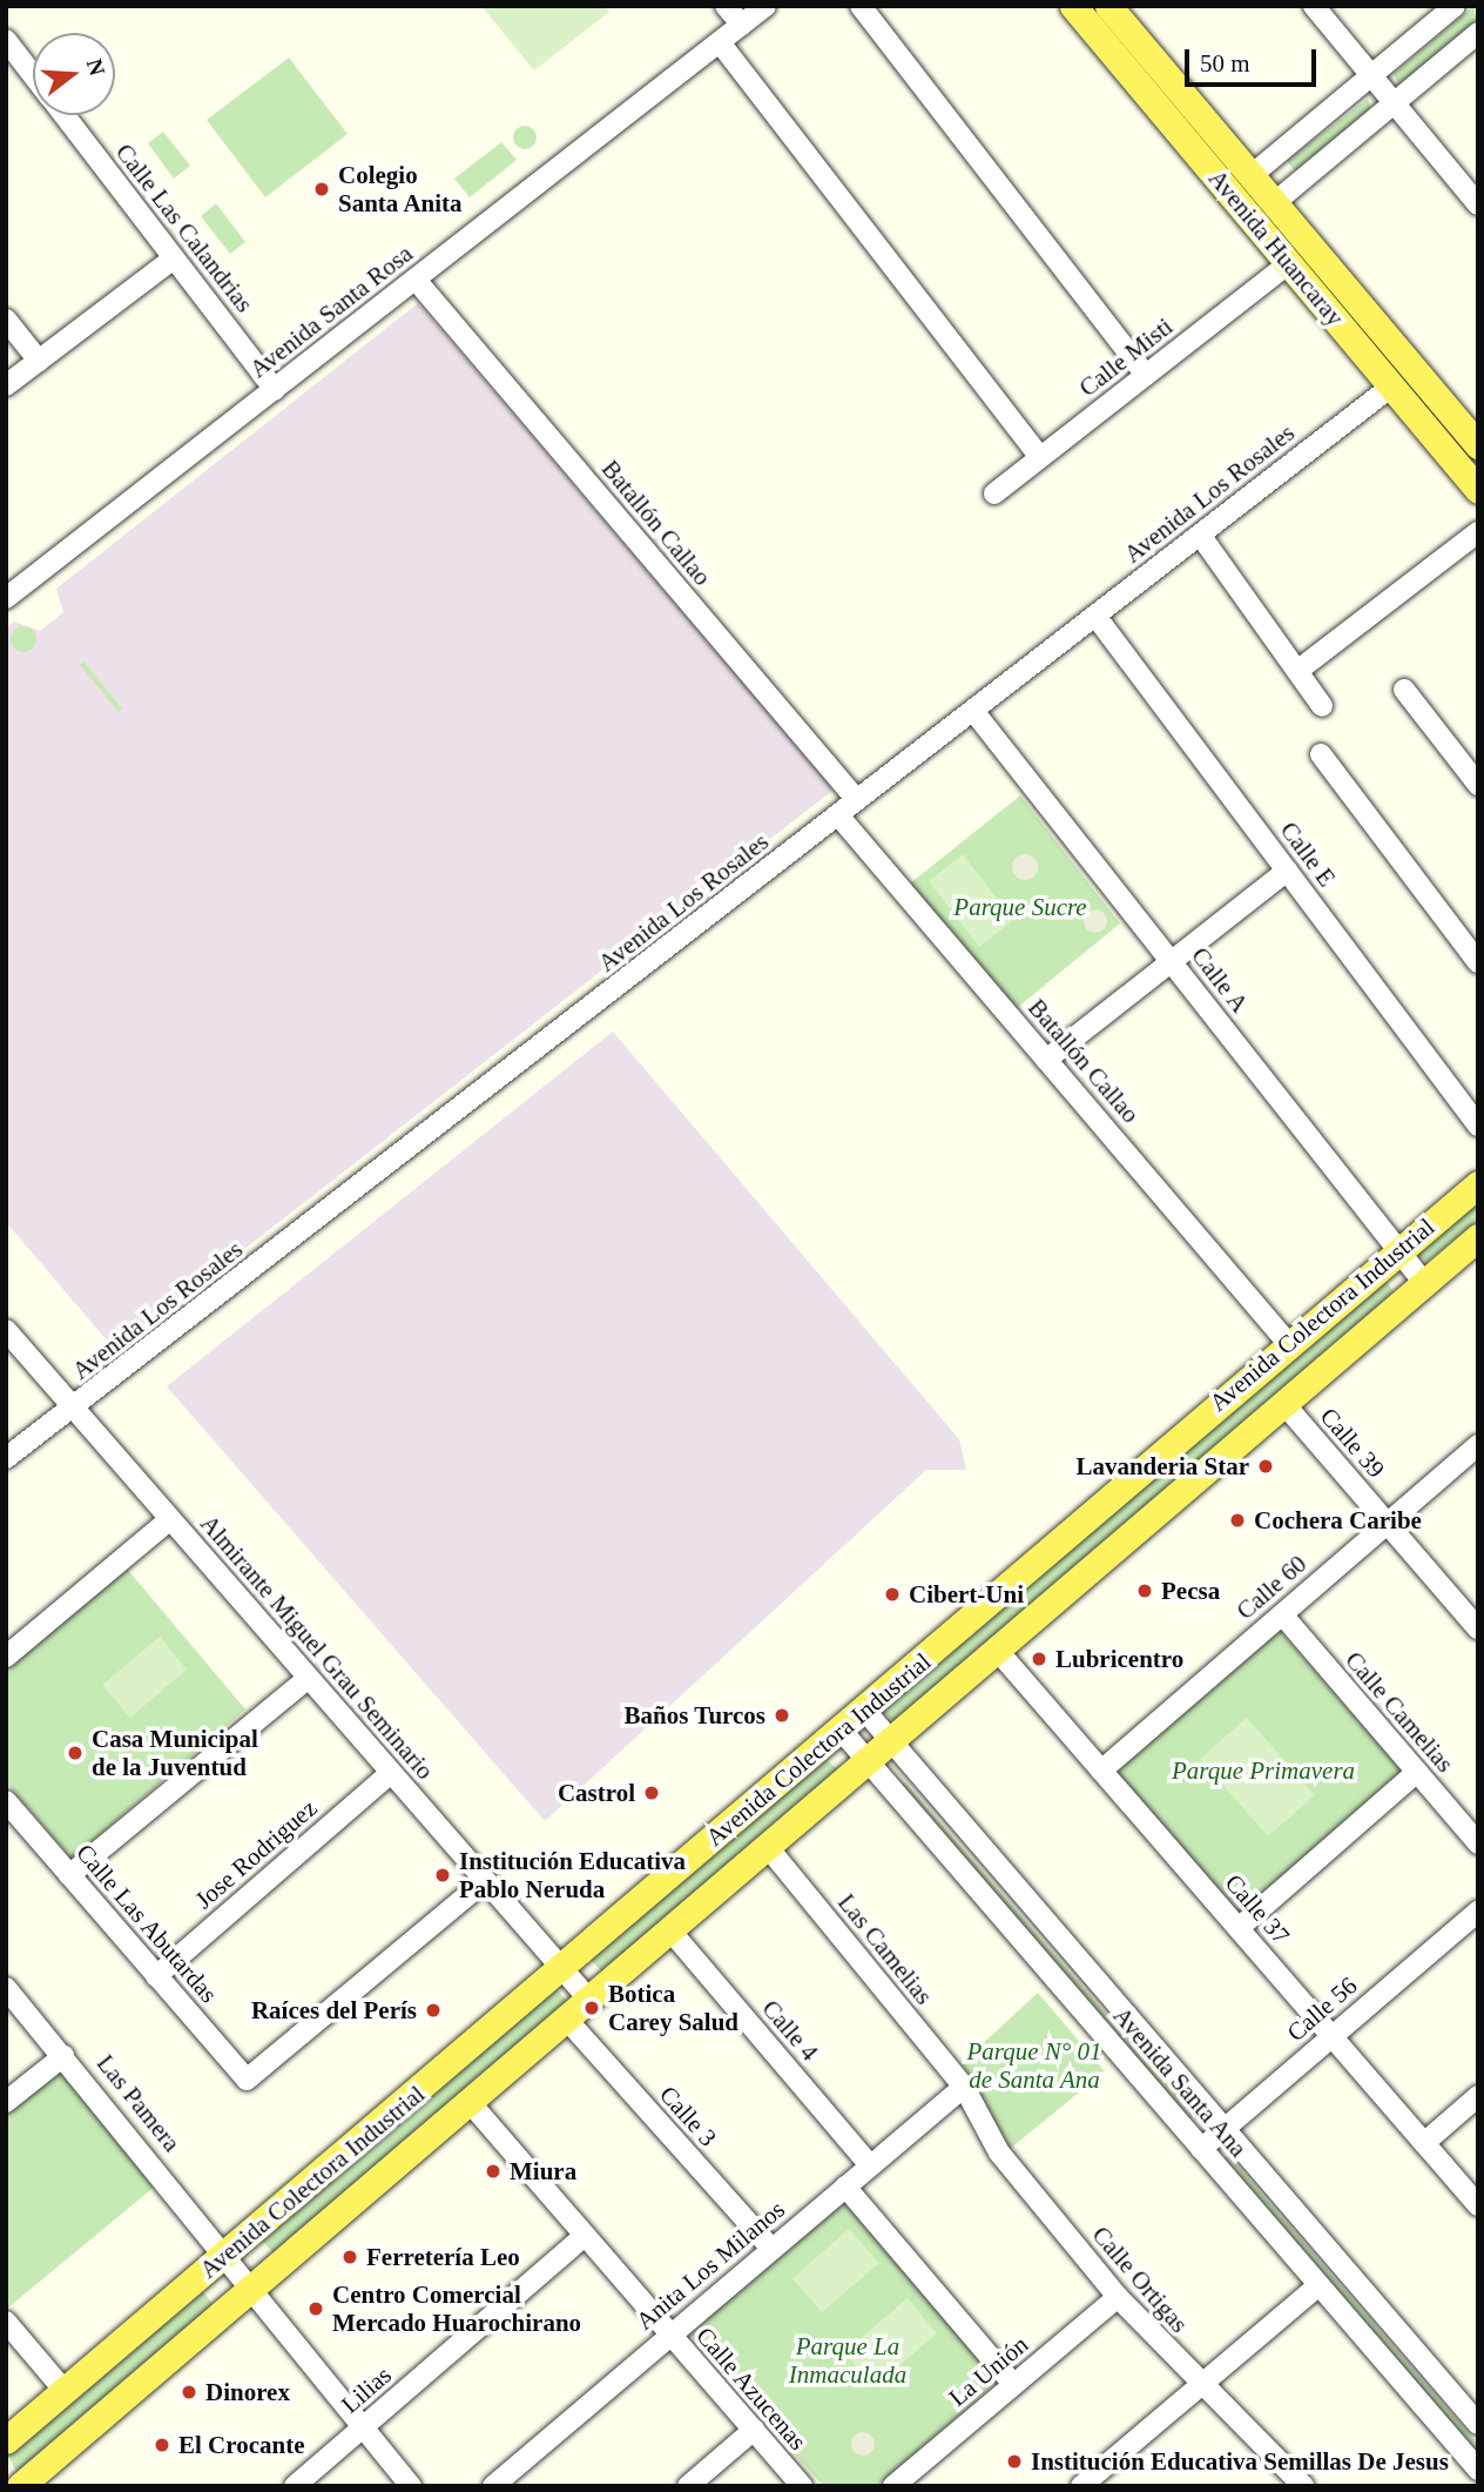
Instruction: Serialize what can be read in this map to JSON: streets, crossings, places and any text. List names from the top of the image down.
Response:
{
  "streets": {
    "main road": ["Avenida Huancaray", "Avenida Colectora Industrial"],
    "street": [
      "Calle Las Calandrias",
      "Avenida Santa Rosa",
      "Calle Misti",
      "Avenida Los Rosales",
      "Batallón Callao",
      "Calle E",
      "Calle A",
      "Calle 39",
      "Calle 60",
      "Almirante Miguel Grau Seminario",
      "Calle Camelias",
      "Jose Rodriguez",
      "Calle 37",
      "Calle Las Abutardas",
      "Las Camelias",
      "Calle 56",
      "Calle 4",
      "Avenida Santa Ana",
      "Las Pamera",
      "Calle 3",
      "Anita Los Milanos",
      "Calle Ortigas",
      "La Unión",
      "Calle Azucenas",
      "Lilias"
    ]
  },
  "crossings": [
    ["Calle Las Calandrias", "Avenida Santa Rosa"],
    ["Avenida Huancaray", "Calle Misti"],
    ["Avenida Huancaray", "Avenida Los Rosales"],
    ["Avenida Santa Rosa", "Batallón Callao"],
    ["Avenida Los Rosales", "Batallón Callao"],
    ["Avenida Los Rosales", "Calle E"],
    ["Avenida Los Rosales", "Calle A"],
    ["Avenida Los Rosales", "Almirante Miguel Grau Seminario"],
    ["Batallón Callao", "Avenida Colectora Industrial"],
    ["Calle A", "Avenida Colectora Industrial"],
    ["Avenida Colectora Industrial", "Calle 39"],
    ["Avenida Colectora Industrial", "Almirante Miguel Grau Seminario"],
    ["Avenida Colectora Industrial", "Calle 37"],
    ["Avenida Colectora Industrial", "Las Camelias"],
    ["Avenida Colectora Industrial", "Calle 4"],
    ["Avenida Colectora Industrial", "Avenida Santa Ana"],
    ["Avenida Colectora Industrial", "Las Pamera"],
    ["Avenida Colectora Industrial", "Calle 3"],
    ["Avenida Colectora Industrial", "Calle Azucenas"],
    ["Calle 39", "Calle 60"],
    ["Calle 60", "Calle Camelias"],
    ["Calle 60", "Calle 37"],
    ["Almirante Miguel Grau Seminario", "Jose Rodriguez"],
    ["Almirante Miguel Grau Seminario", "Calle Las Abutardas"],
    ["Jose Rodriguez", "Calle Las Abutardas"],
    ["Calle 37", "Calle 56"],
    ["Las Camelias", "Anita Los Milanos"],
    ["Las Camelias", "Calle Ortigas"],
    ["Calle 56", "Avenida Santa Ana"],
    ["Calle 4", "Anita Los Milanos"],
    ["Las Pamera", "Lilias"],
    ["Calle 3", "Anita Los Milanos"],
    ["Anita Los Milanos", "Calle Ortigas"],
    ["Anita Los Milanos", "Calle Azucenas"],
    ["Calle Ortigas", "La Unión"],
    ["Calle Azucenas", "Lilias"]
  ],
  "parks": [
    "Parque Sucre",
    "Parque Primavera",
    "Parque N° 01 de Santa Ana",
    "Parque La Inmaculada"
  ],
  "places": [
    "Colegio Santa Anita",
    "Lavanderia Star",
    "Cochera Caribe",
    "Pecsa",
    "Cibert-Uni",
    "Lubricentro",
    "Baños Turcos",
    "Casa Municipal de la Juventud",
    "Castrol",
    "Institución Educativa Pablo Neruda",
    "Botica Carey Salud",
    "Raíces del Perís",
    "Miura",
    "Ferretería Leo",
    "Centro Comercial Mercado Huarochirano",
    "Dinorex",
    "El Crocante",
    "Institución Educativa Semillas De Jesus"
  ],
  "scale_bar": "50 m",
  "north": "right"
}
